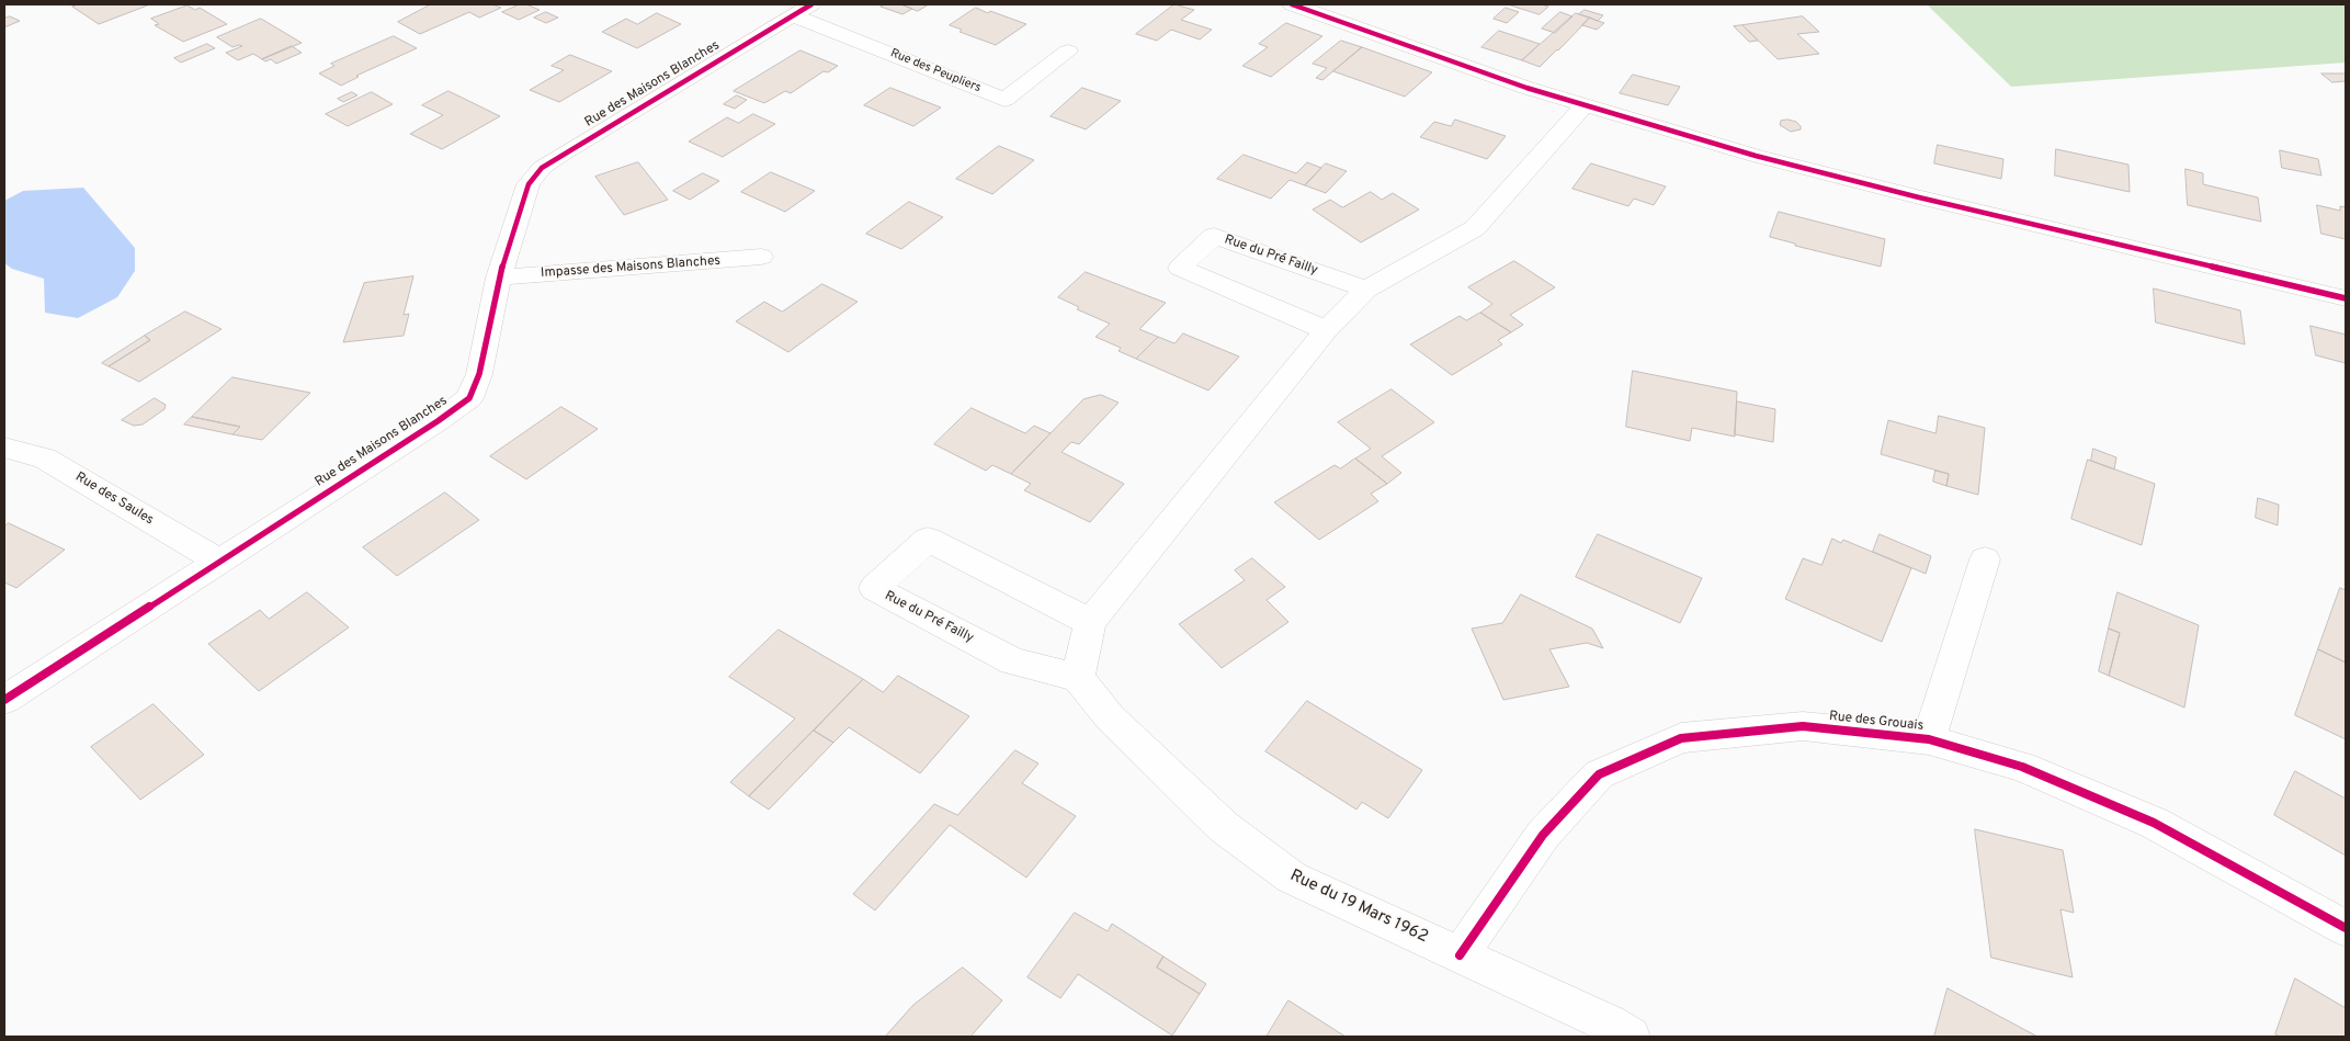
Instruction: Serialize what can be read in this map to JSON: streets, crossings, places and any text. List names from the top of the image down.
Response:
{
  "streets": {
    "street": [
      "Rue des Peupliers",
      "Rue des Maisons Blanches",
      "Rue du Pré Failly",
      "Impasse des Maisons Blanches",
      "Rue des Saules",
      "Rue des Grouais",
      "Rue du 19 Mars 1962"
    ]
  },
  "crossings": [
    ["Rue des Peupliers", "Rue des Maisons Blanches"],
    ["Rue des Maisons Blanches", "Impasse des Maisons Blanches"],
    ["Rue des Maisons Blanches", "Rue des Saules"],
    ["Rue du Pré Failly", "Rue du 19 Mars 1962"],
    ["Rue des Grouais", "Rue du 19 Mars 1962"]
  ]
}
